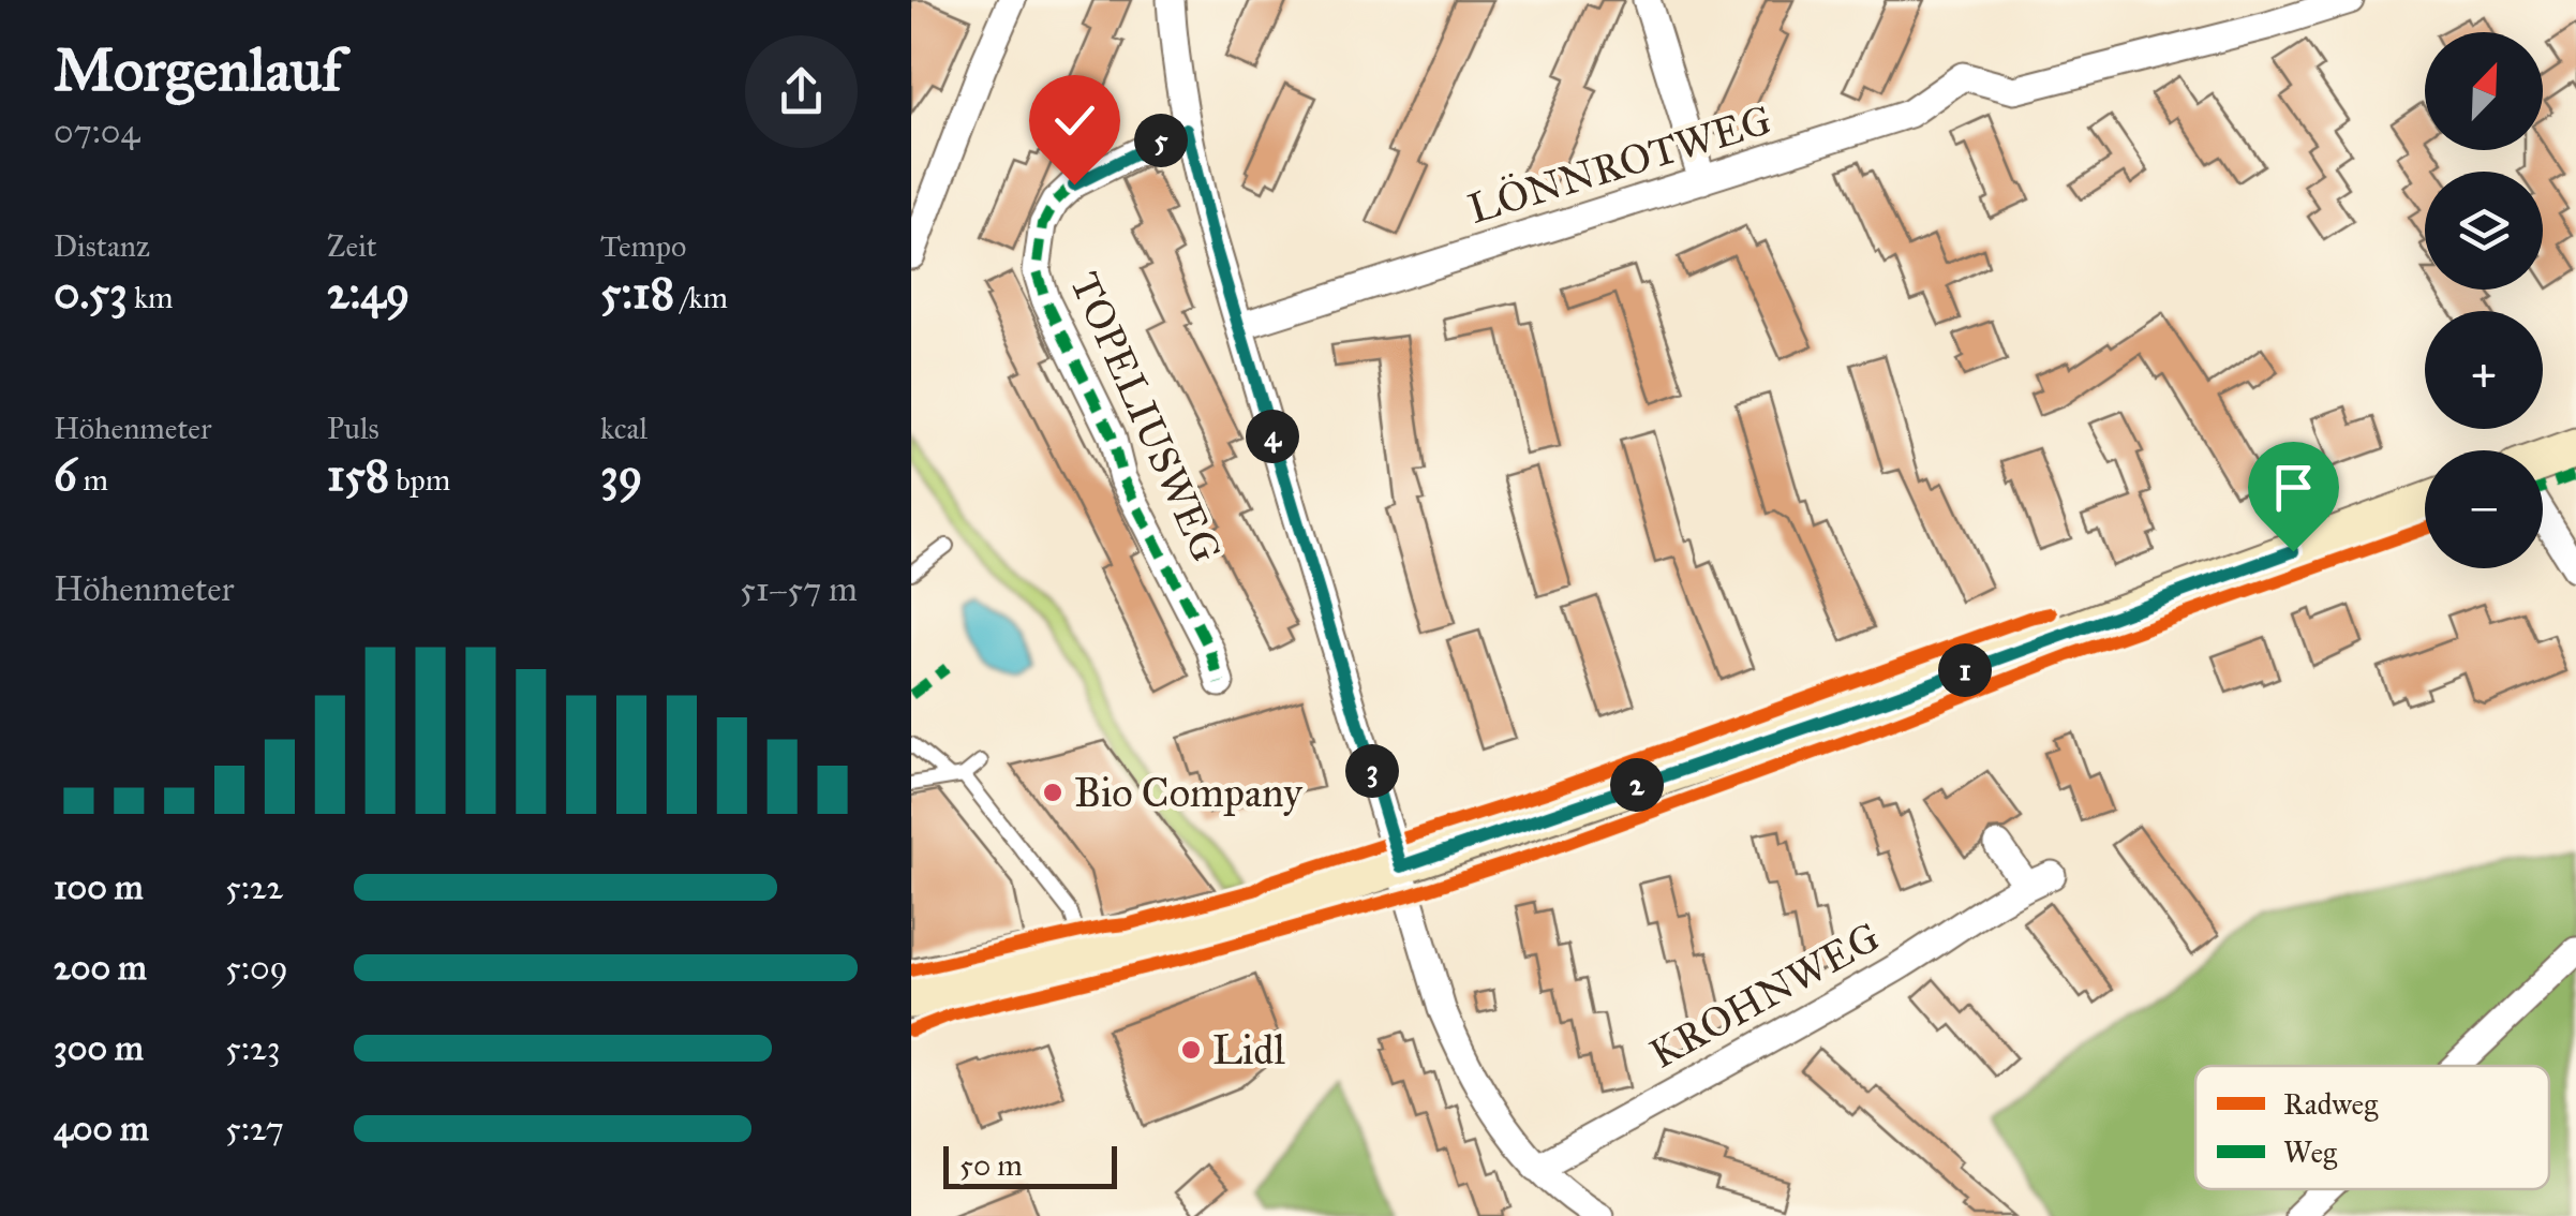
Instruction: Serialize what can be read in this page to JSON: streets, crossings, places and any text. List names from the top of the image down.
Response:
{
  "streets": {
    "street": ["LÖNNROTWEG", "TOPELIUSWEG", "KROHNWEG"]
  },
  "places": ["Bio Company", "Lidl"],
  "legend": ["Radweg", "Weg"],
  "scale_bar": "50 m",
  "north": "top right",
  "page": {
    "heading": ["Morgenlauf", "07:04"],
    "map_buttons": ["+", "−"],
    "pins": [
      "5",
      "4",
      "1",
      "3",
      "2"
    ],
    "stats": [
      ["Distanz", "0.53 km"],
      ["Zeit", "2:49"],
      ["Tempo", "5:18 /km"],
      ["Höhenmeter", "6 m"],
      ["Puls", "158 bpm"],
      ["kcal", "39"]
    ],
    "chart": ["Höhenmeter", "51–57 m"],
    "list": [
      {
        "name": "100 m",
        "note": "5:22"
      },
      {
        "name": "200 m",
        "note": "5:09"
      },
      {
        "name": "300 m",
        "note": "5:23"
      },
      {
        "name": "400 m",
        "note": "5:27"
      }
    ],
    "scale": "50 m"
  }
}
